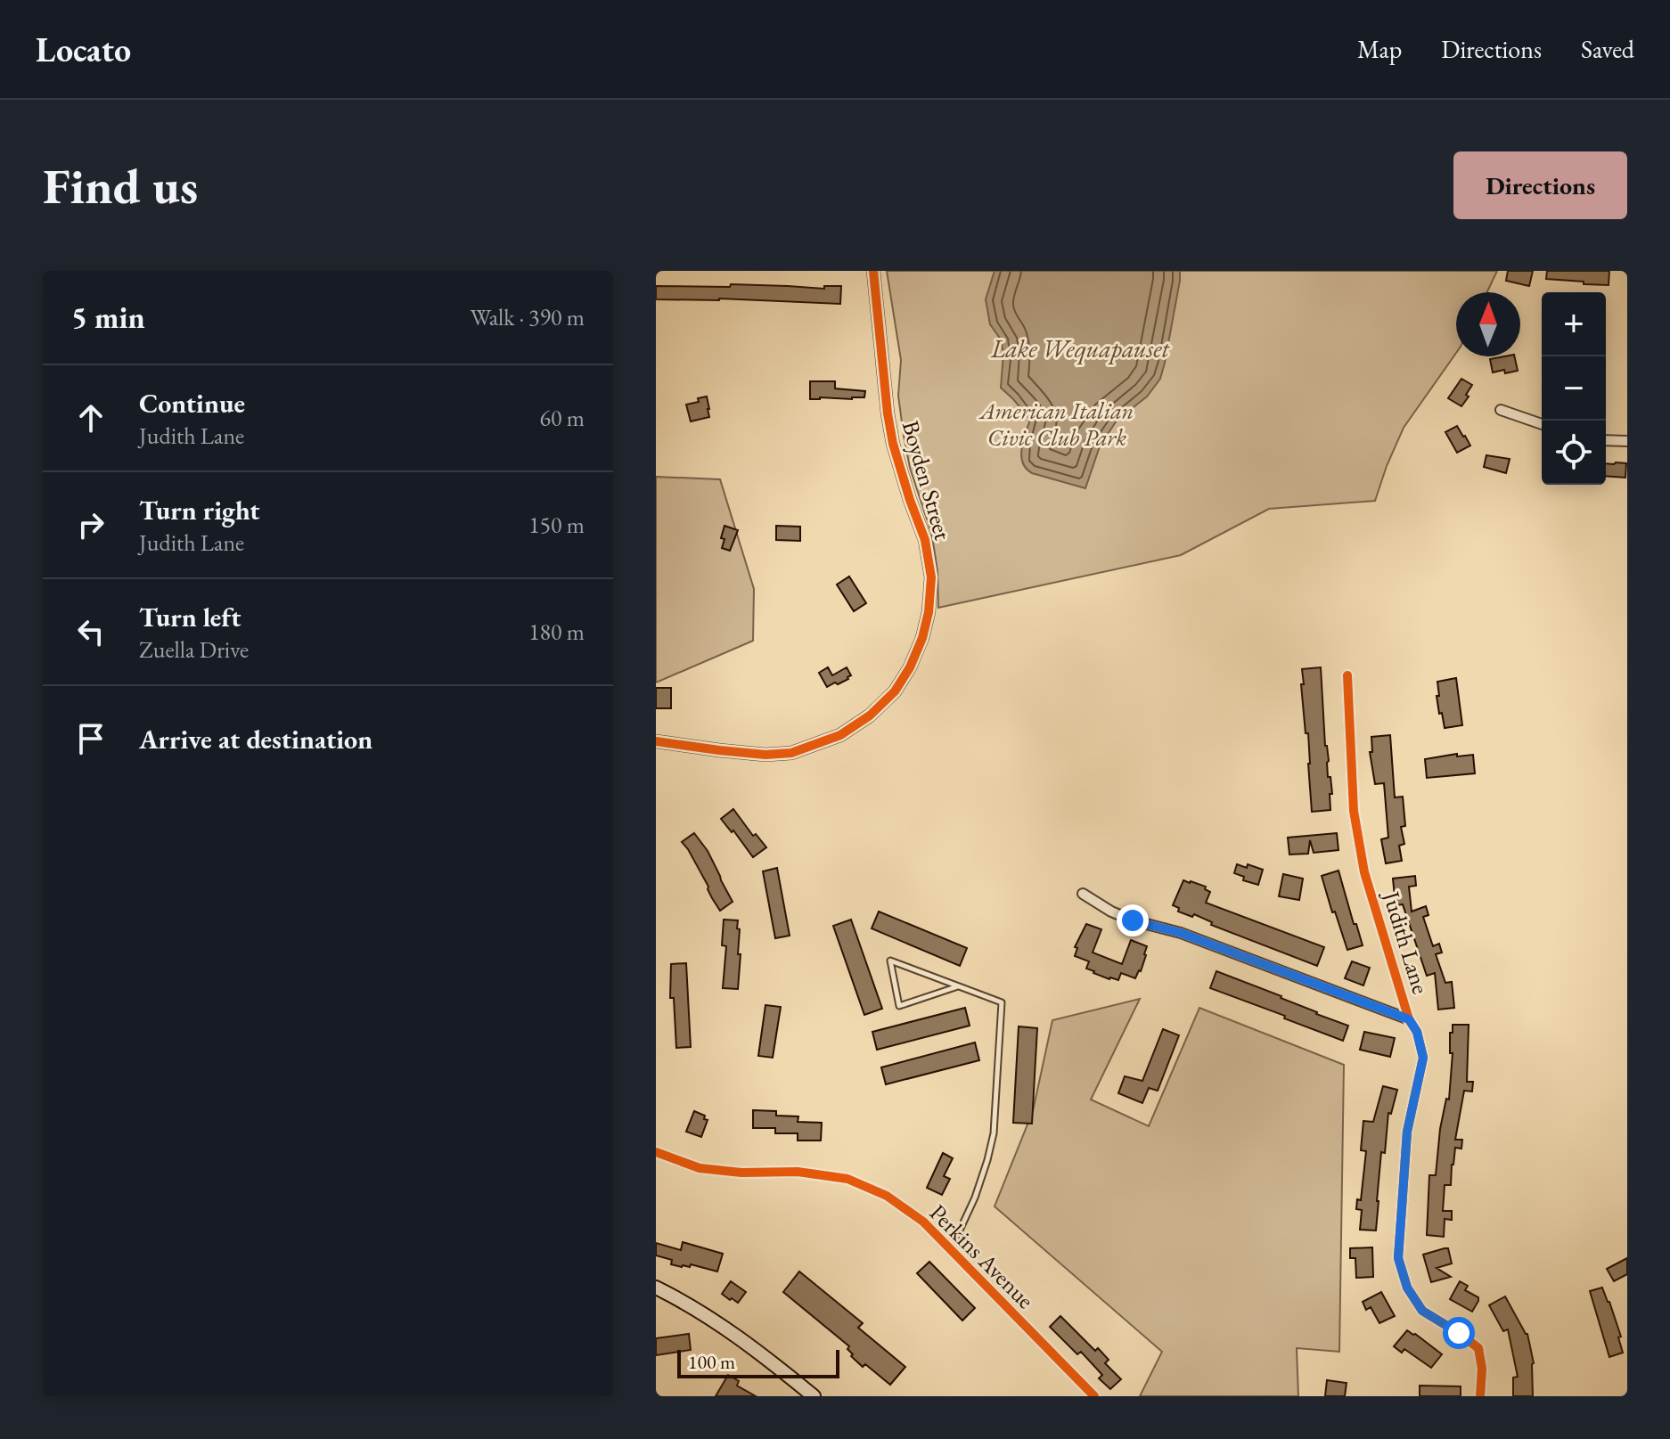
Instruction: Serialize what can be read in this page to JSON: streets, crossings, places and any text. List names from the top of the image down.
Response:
{
  "streets": {
    "street": ["Boyden Street", "Judith Lane", "Perkins Avenue"]
  },
  "water": ["Lake Wequapauset"],
  "parks": ["American Italian Civic Club Park"],
  "scale_bar": "100 m",
  "north": "top",
  "page": {
    "header": "Locato",
    "nav": ["Map", "Directions", "Saved"],
    "buttons": "Directions",
    "title": "Find us",
    "heading": ["5 min", "Walk · 390 m"],
    "map_buttons": ["+", "−"],
    "list": [
      ["Continue", "Judith Lane", "60 m"],
      ["Turn right", "Judith Lane", "150 m"],
      ["Turn left", "Zuella Drive", "180 m"],
      "Arrive at destination"
    ],
    "scale": "100 m"
  }
}
